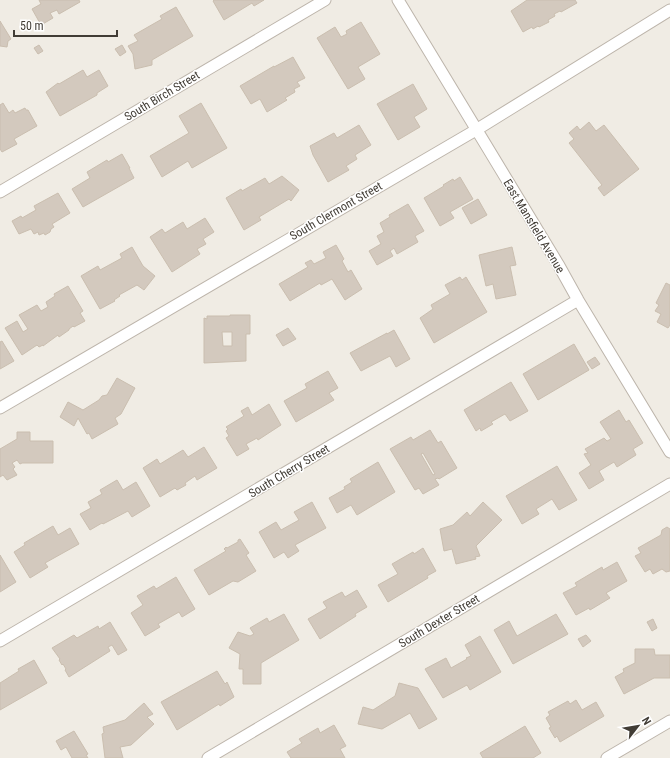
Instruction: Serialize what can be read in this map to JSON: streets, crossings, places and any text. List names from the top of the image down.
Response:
{
  "streets": {
    "street": [
      "South Birch Street",
      "South Clermont Street",
      "East Mansfield Avenue",
      "South Cherry Street",
      "South Dexter Street"
    ]
  },
  "crossings": [
    ["South Clermont Street", "East Mansfield Avenue"],
    ["East Mansfield Avenue", "South Cherry Street"]
  ],
  "scale_bar": "50 m",
  "north": "top right"
}
